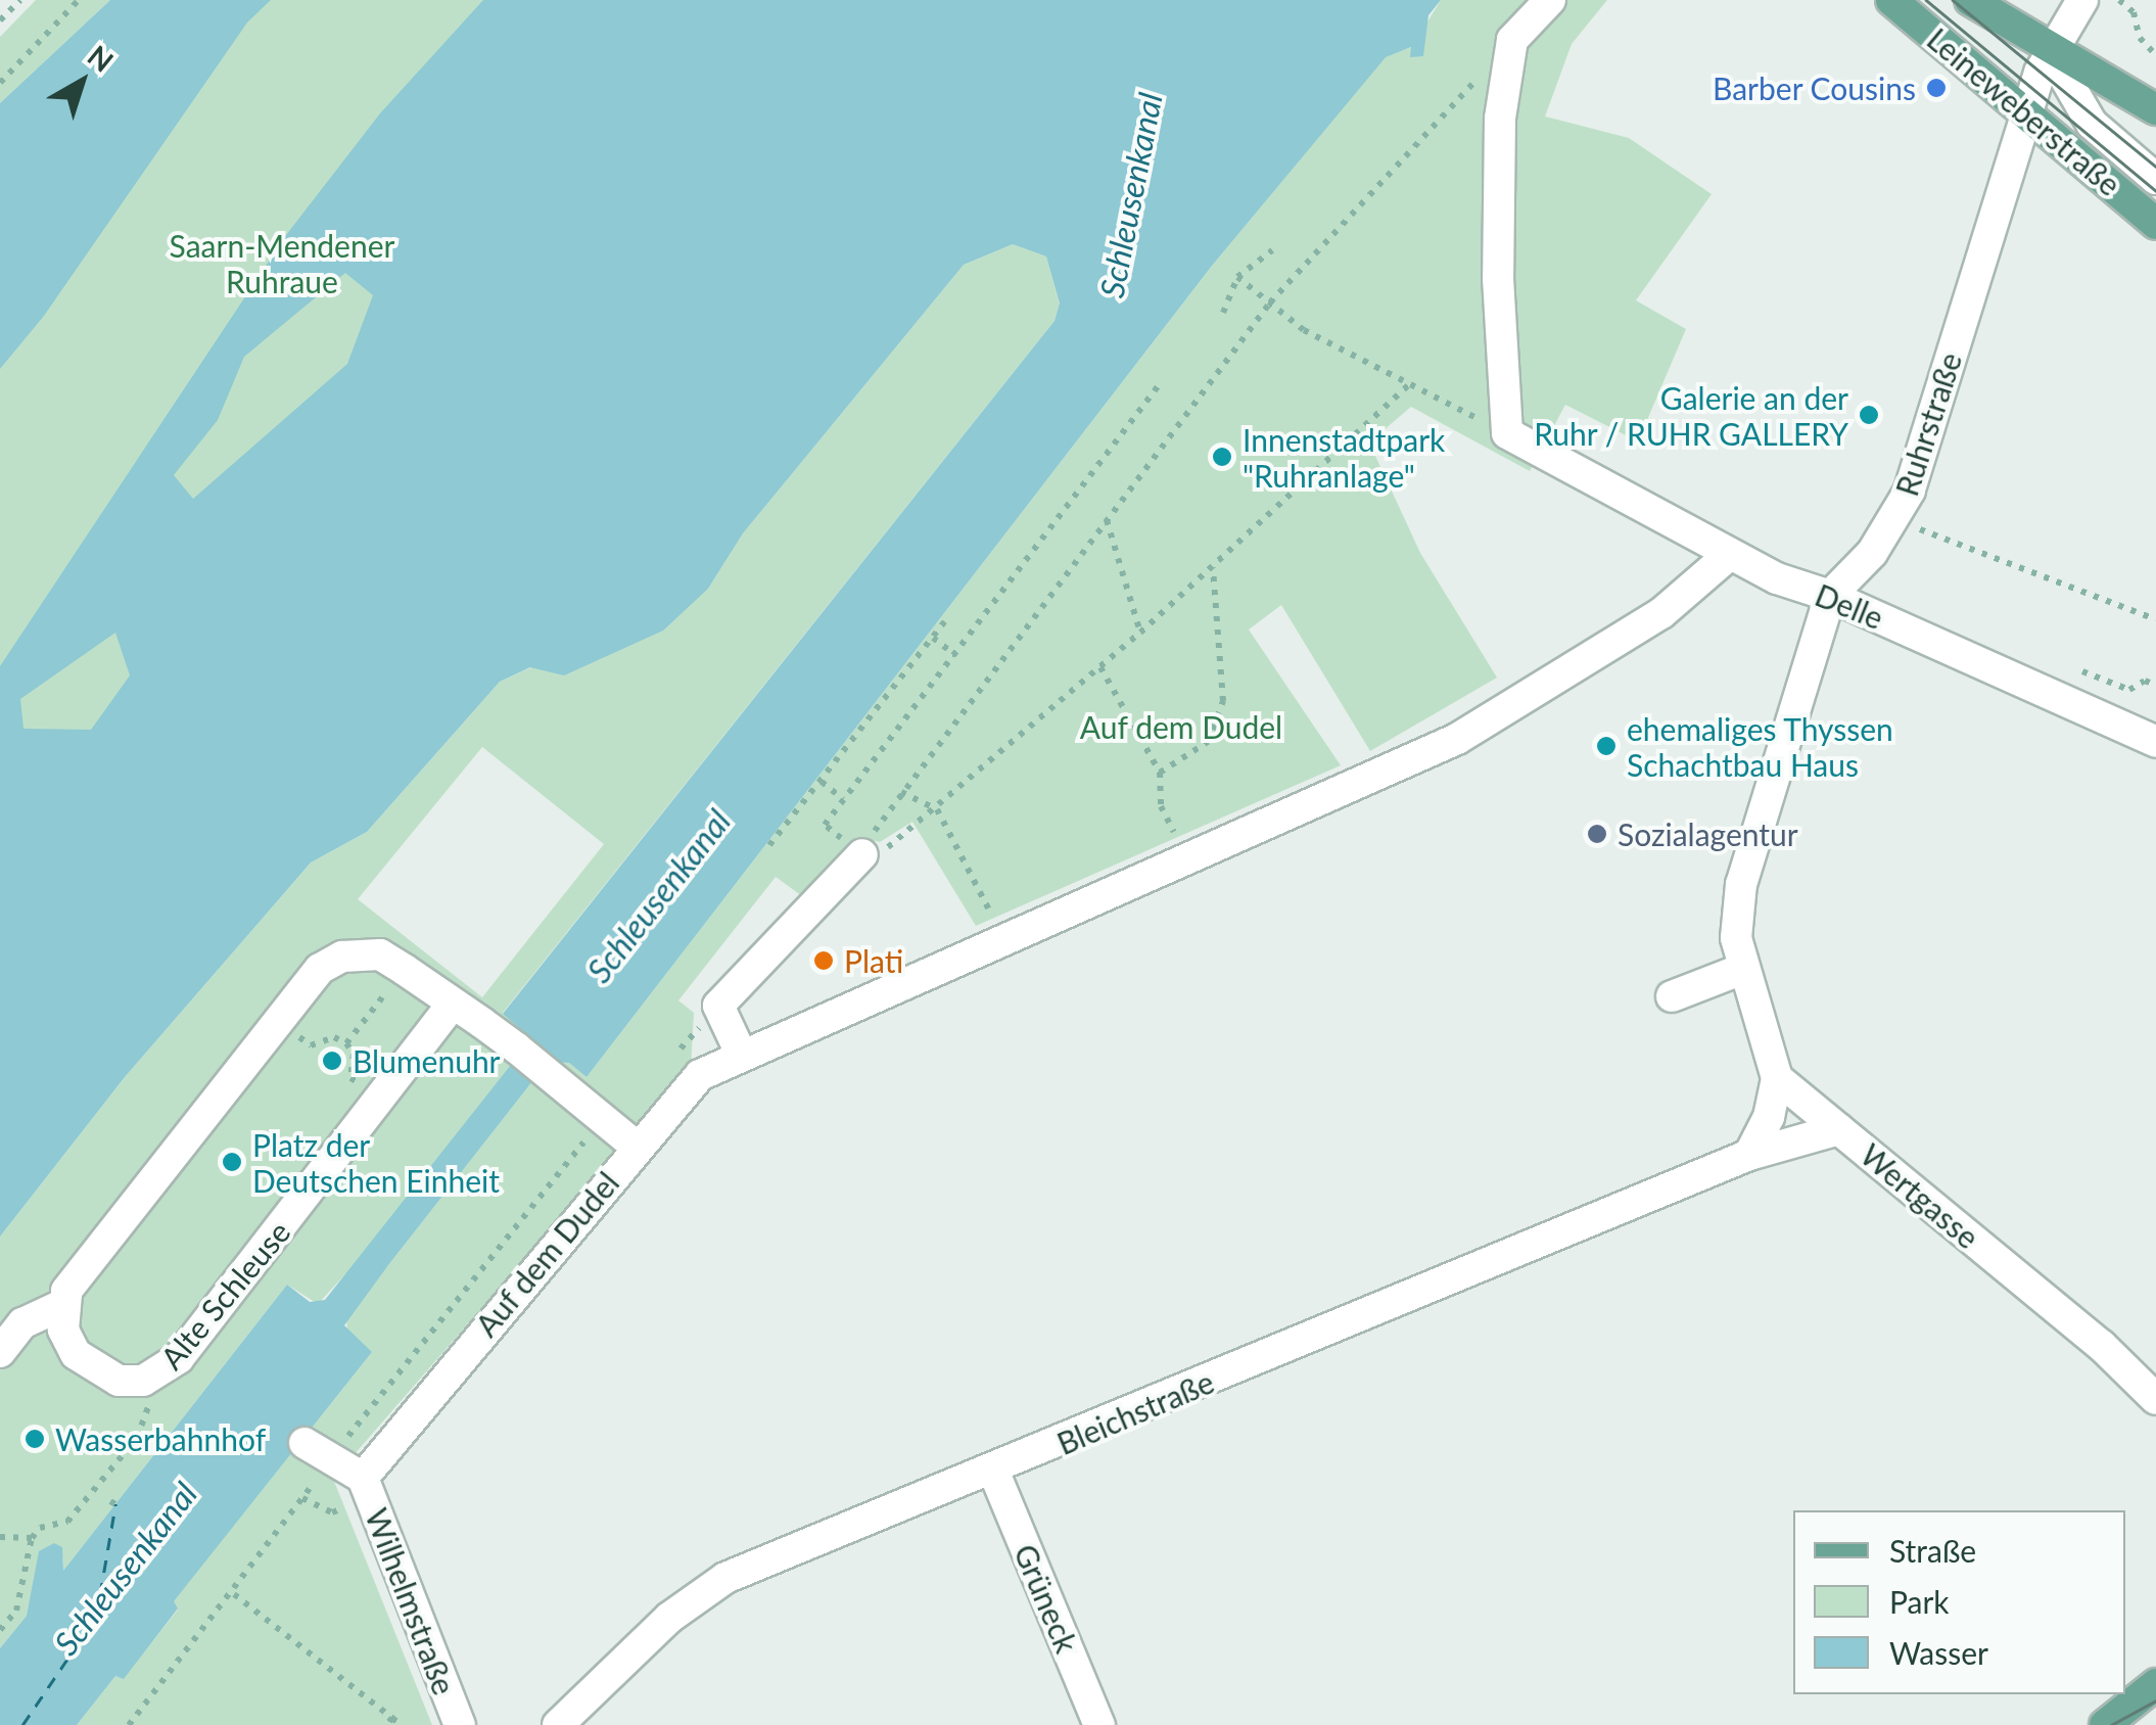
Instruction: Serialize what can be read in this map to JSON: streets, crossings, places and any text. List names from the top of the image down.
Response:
{
  "streets": {
    "main road": ["Leineweberstraße"],
    "street": [
      "Ruhrstraße",
      "Delle",
      "Wertgasse",
      "Auf dem Dudel",
      "Alte Schleuse",
      "Bleichstraße",
      "Grüneck",
      "Wilhelmstraße"
    ]
  },
  "crossings": [
    ["Leineweberstraße", "Ruhrstraße"],
    ["Ruhrstraße", "Delle"],
    ["Delle", "Auf dem Dudel"],
    ["Wertgasse", "Bleichstraße"],
    ["Auf dem Dudel", "Wilhelmstraße"],
    ["Bleichstraße", "Grüneck"]
  ],
  "water": ["Schleusenkanal"],
  "parks": ["Saarn-Mendener Ruhraue", "Auf dem Dudel"],
  "places": [
    "Barber Cousins",
    "Galerie an der Ruhr / RUHR GALLERY",
    "Innenstadtpark \"Ruhranlage\"",
    "ehemaliges Thyssen Schachtbau Haus",
    "Sozialagentur",
    "Plati",
    "Blumenuhr",
    "Platz der Deutschen Einheit",
    "Wasserbahnhof"
  ],
  "legend": ["Straße", "Park", "Wasser"],
  "north": "top right"
}
